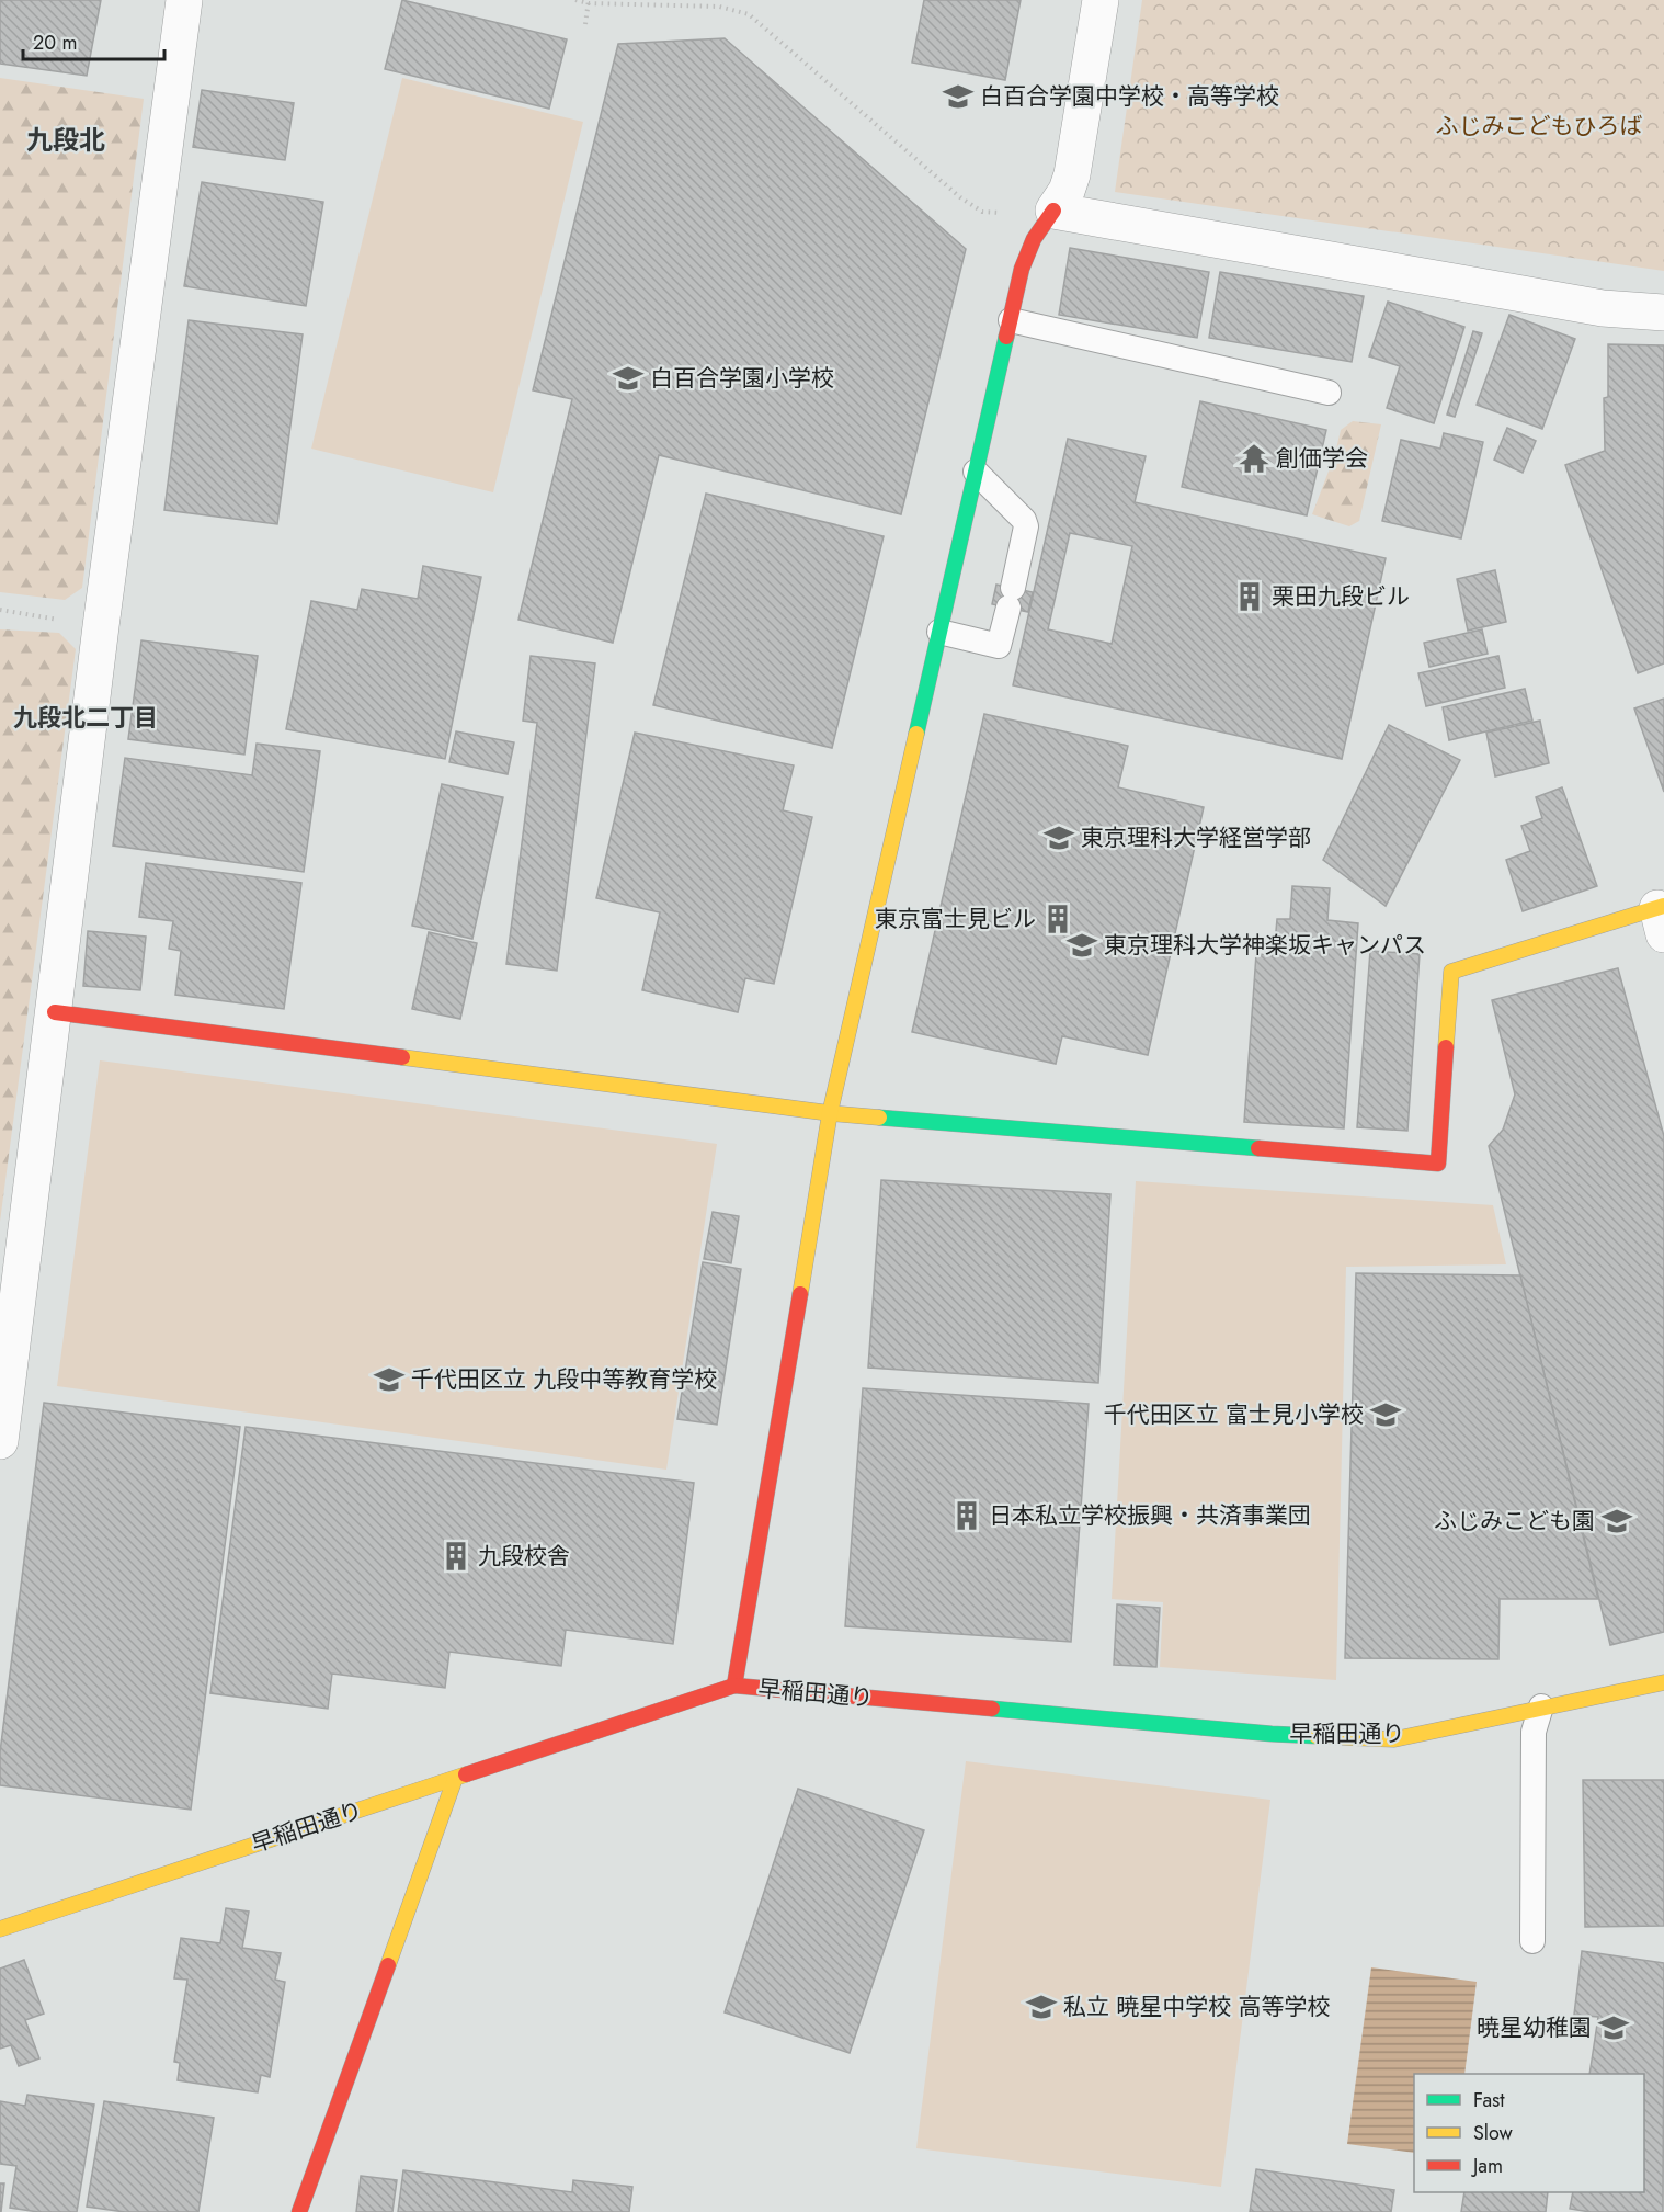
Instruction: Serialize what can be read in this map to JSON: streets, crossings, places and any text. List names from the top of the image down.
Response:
{
  "streets": {
    "street": ["早稲田通り"]
  },
  "districts": ["九段北", "九段北二丁目"],
  "parks": ["ふじみこどもひろば"],
  "places": {
    "school or university": [
      "白百合学園中学校・高等学校",
      "白百合学園小学校",
      "東京理科大学経営学部",
      "東京理科大学神楽坂キャンパス",
      "千代田区立 九段中等教育学校",
      "千代田区立 富士見小学校",
      "ふじみこども園",
      "私立 暁星中学校 高等学校",
      "暁星幼稚園"
    ],
    "temple": ["創価学会"],
    "building": [
      "栗田九段ビル",
      "東京富士見ビル",
      "日本私立学校振興・共済事業団",
      "九段校舎"
    ]
  },
  "legend": ["Fast", "Slow", "Jam"],
  "scale_bar": "20 m"
}
